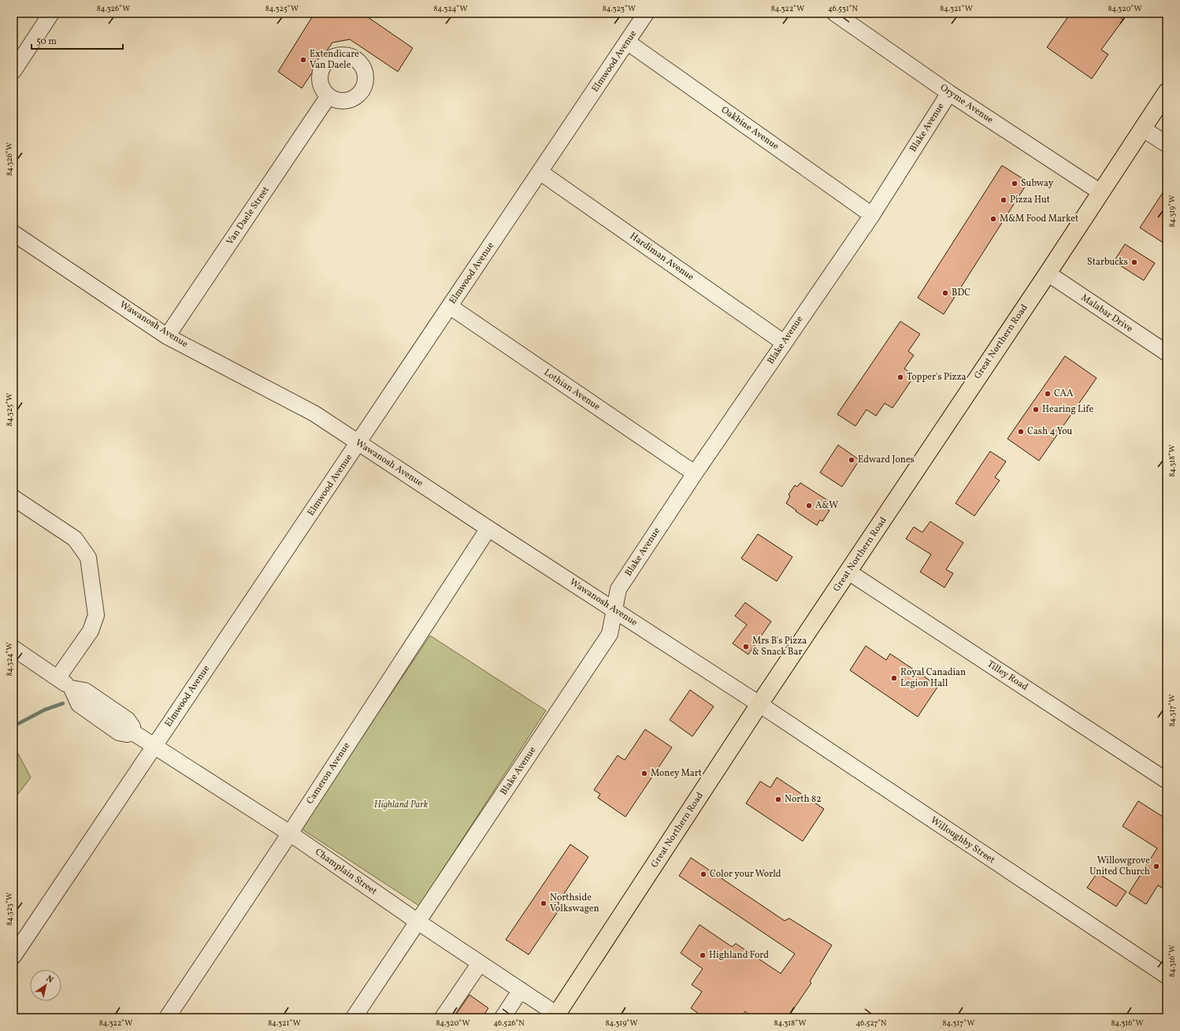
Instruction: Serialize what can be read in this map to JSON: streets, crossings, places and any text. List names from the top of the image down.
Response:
{
  "streets": {
    "main road": ["Great Northern Road"],
    "street": [
      "Elmwood Avenue",
      "Oryme Avenue",
      "Blake Avenue",
      "Oakbine Avenue",
      "Van Daele Street",
      "Hardiman Avenue",
      "Malabar Drive",
      "Wawanosh Avenue",
      "Lothian Avenue",
      "Tilley Road",
      "Cameron Avenue",
      "Willoughby Street",
      "Champlain Street"
    ]
  },
  "crossings": [
    ["Elmwood Avenue", "Oakbine Avenue"],
    ["Elmwood Avenue", "Hardiman Avenue"],
    ["Elmwood Avenue", "Wawanosh Avenue"],
    ["Elmwood Avenue", "Lothian Avenue"],
    ["Elmwood Avenue", "Champlain Street"],
    ["Oryme Avenue", "Blake Avenue"],
    ["Oryme Avenue", "Great Northern Road"],
    ["Blake Avenue", "Oakbine Avenue"],
    ["Blake Avenue", "Hardiman Avenue"],
    ["Blake Avenue", "Wawanosh Avenue"],
    ["Blake Avenue", "Lothian Avenue"],
    ["Blake Avenue", "Champlain Street"],
    ["Van Daele Street", "Wawanosh Avenue"],
    ["Malabar Drive", "Great Northern Road"],
    ["Wawanosh Avenue", "Great Northern Road"],
    ["Wawanosh Avenue", "Cameron Avenue"],
    ["Wawanosh Avenue", "Willoughby Street"],
    ["Great Northern Road", "Tilley Road"],
    ["Great Northern Road", "Willoughby Street"],
    ["Great Northern Road", "Champlain Street"],
    ["Cameron Avenue", "Champlain Street"]
  ],
  "parks": ["Highland Park"],
  "places": [
    "Extendicare Van Daele",
    "Subway",
    "Pizza Hut",
    "M&M Food Market",
    "Starbucks",
    "BDC",
    "Topper's Pizza",
    "CAA",
    "Hearing Life",
    "Cash 4 You",
    "Edward Jones",
    "A&W",
    "Mrs B's Pizza & Snack Bar",
    "Royal Canadian Legion Hall",
    "Money Mart",
    "North 82",
    "Willowgrove United Church",
    "Color your World",
    "Northside Volkswagen",
    "Highland Ford"
  ],
  "scale_bar": "50 m",
  "north": "top right",
  "coordinates": [
    "84.326°W",
    "84.325°W",
    "84.324°W",
    "84.323°W",
    "84.322°W",
    "46.531°N",
    "84.321°W",
    "84.320°W",
    "84.319°W",
    "84.318°W",
    "84.317°W",
    "84.316°W",
    "46.526°N",
    "46.527°N"
  ]
}
